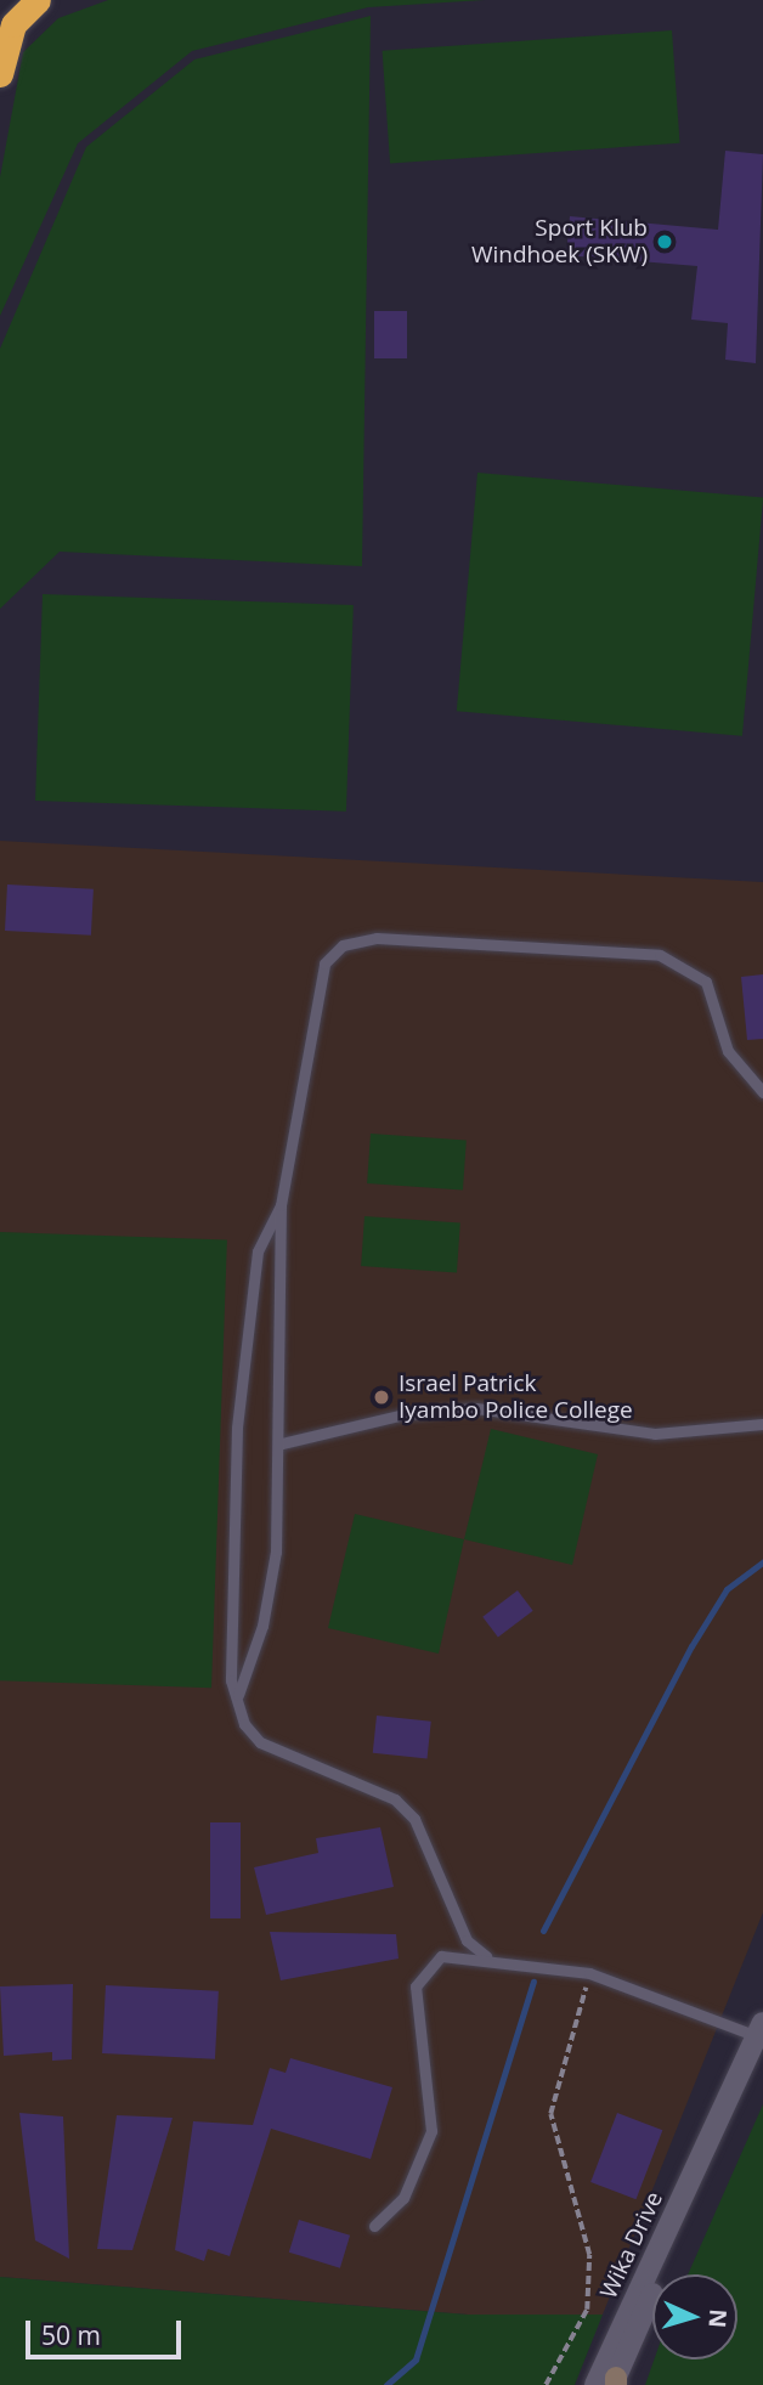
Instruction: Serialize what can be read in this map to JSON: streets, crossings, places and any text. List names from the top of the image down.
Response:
{
  "streets": {
    "street": ["Wika Drive"]
  },
  "places": ["Sport Klub Windhoek (SKW)", "Israel Patrick Iyambo Police College"],
  "scale_bar": "50 m",
  "north": "right"
}
